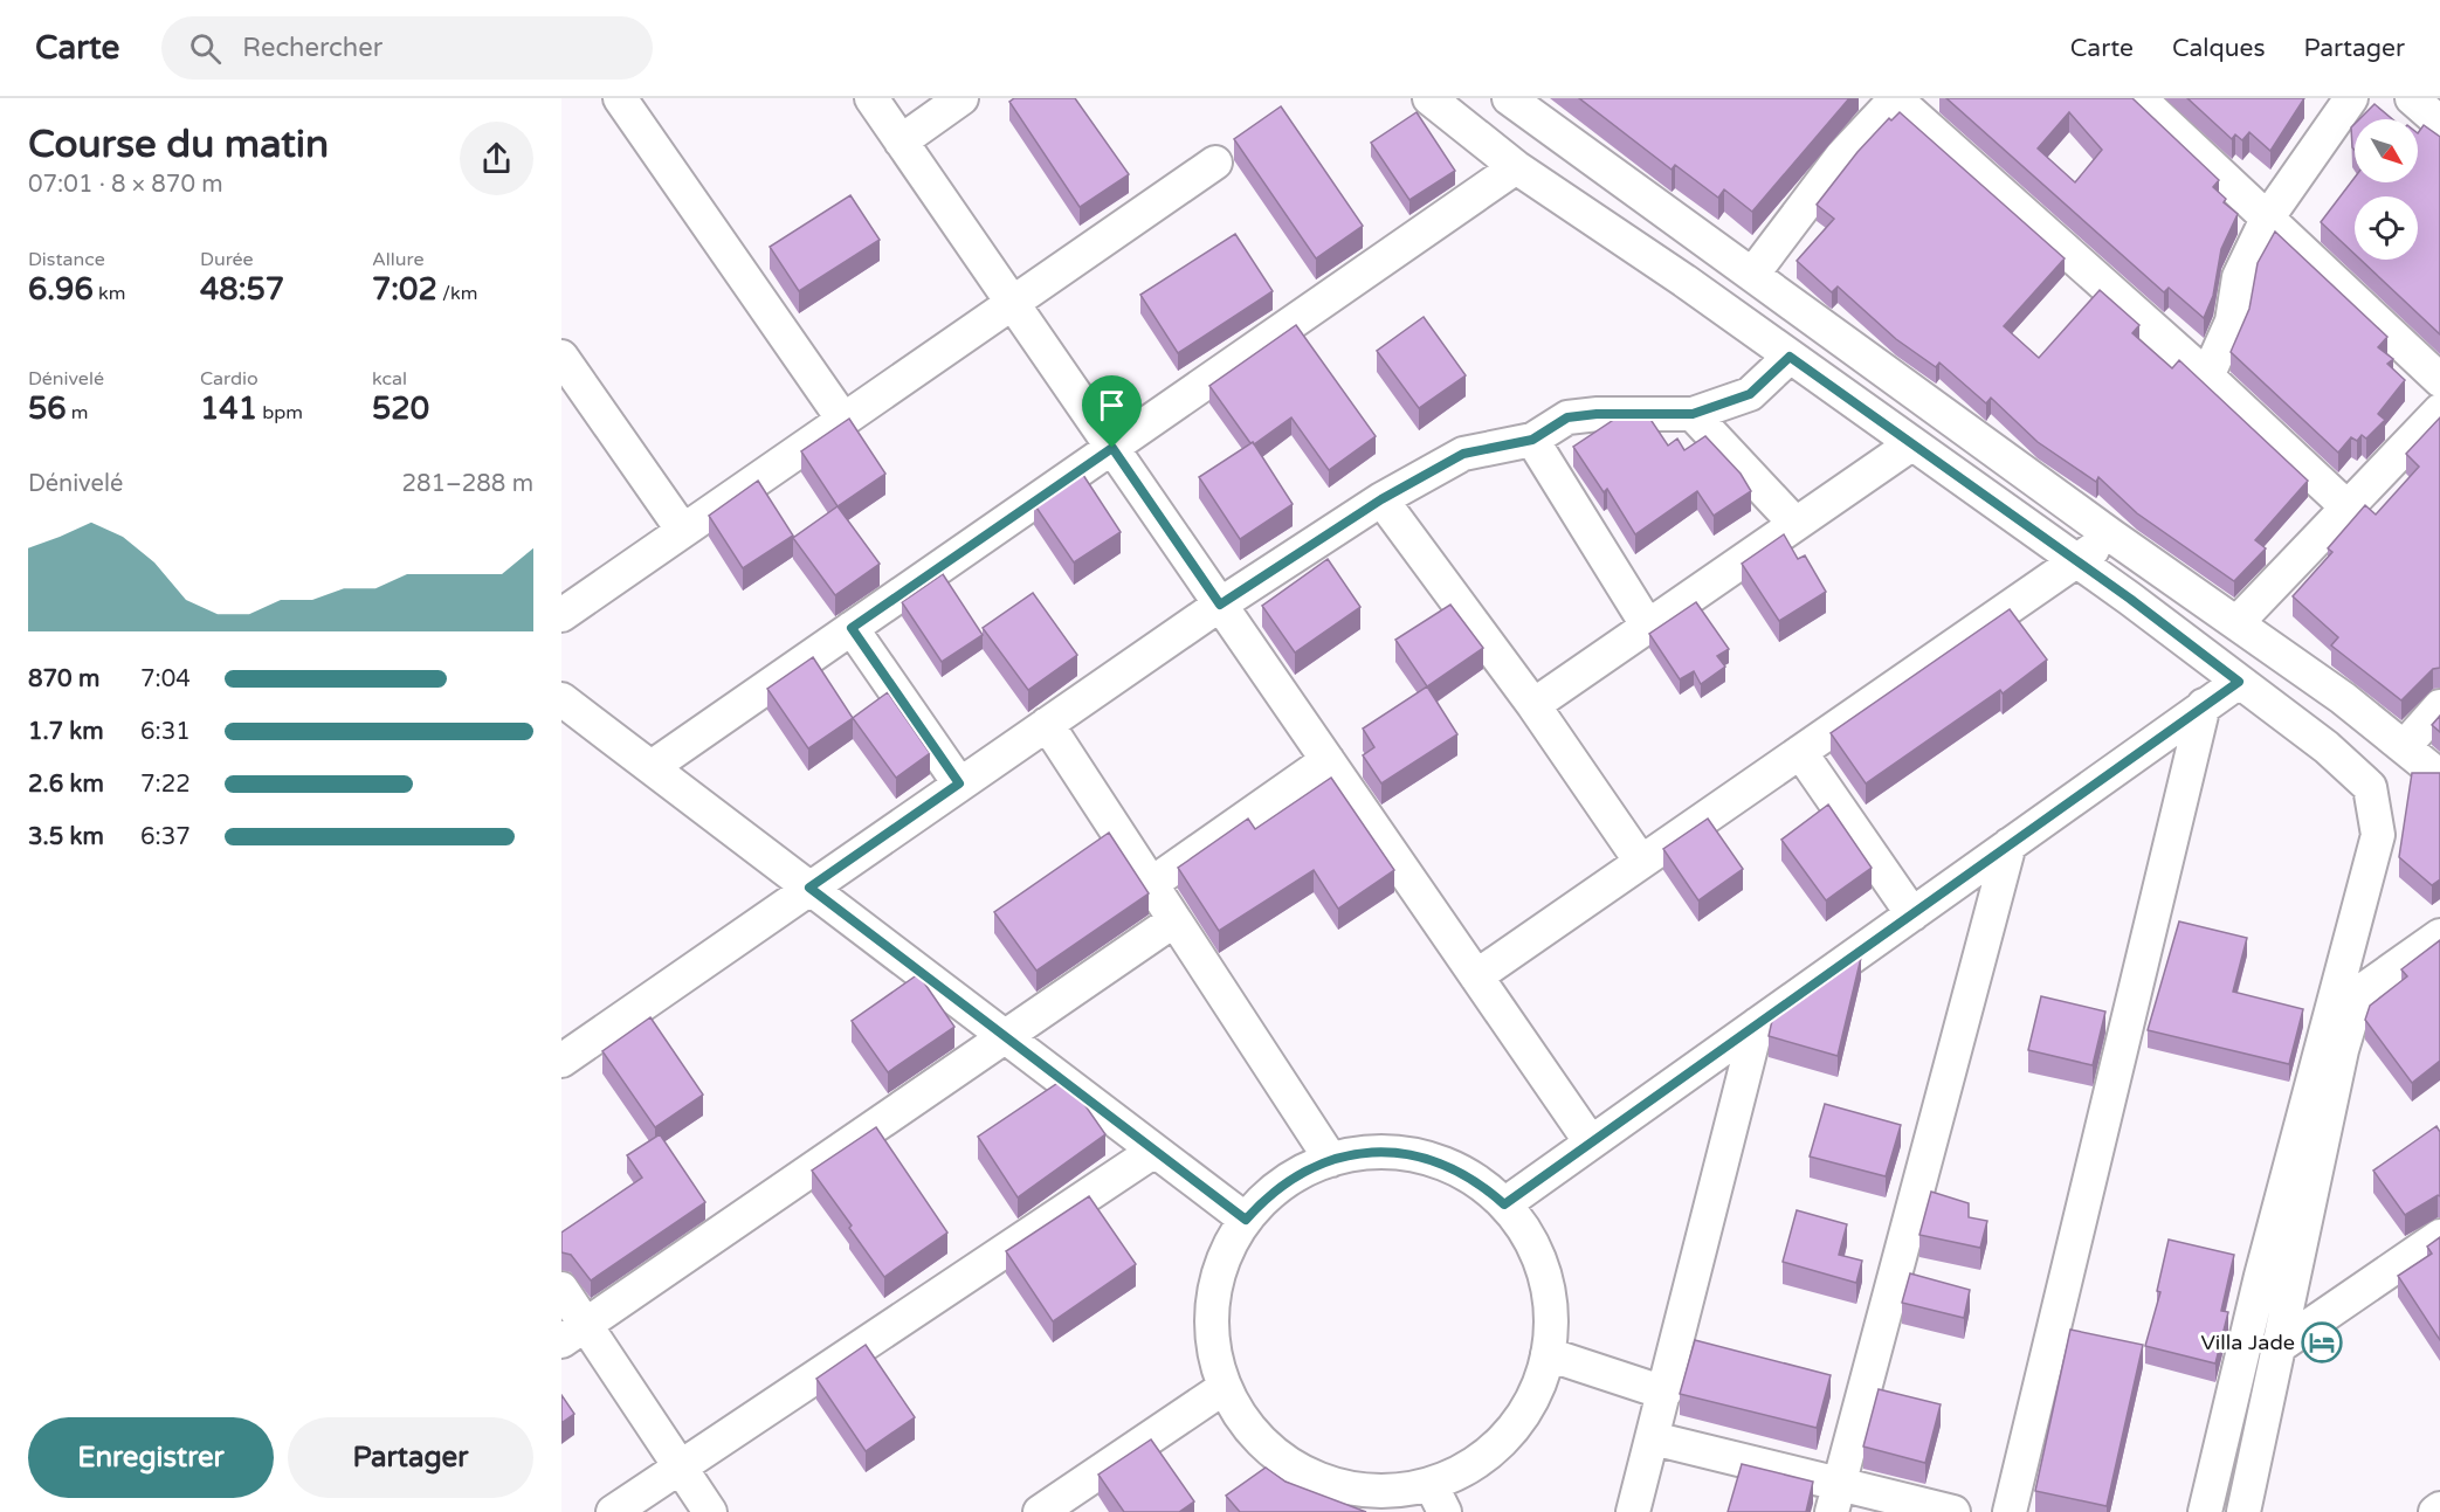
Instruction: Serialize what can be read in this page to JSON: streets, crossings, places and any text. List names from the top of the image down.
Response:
{
  "places": {
    "hotel": ["Villa Jade"]
  },
  "north": "bottom right",
  "page": {
    "header": "Carte",
    "search": "Rechercher",
    "nav": ["Carte", "Calques", "Partager"],
    "heading": ["Course du matin", "07:01 · 8 × 870 m"],
    "stats": [
      ["Distance", "6.96 km"],
      ["Durée", "48:57"],
      ["Allure", "7:02 /km"],
      ["Dénivelé", "56 m"],
      ["Cardio", "141 bpm"],
      ["kcal", "520"]
    ],
    "chart": ["Dénivelé", "281–288 m"],
    "list": [
      {
        "name": "870 m",
        "note": "7:04"
      },
      {
        "name": "1.7 km",
        "note": "6:31"
      },
      {
        "name": "2.6 km",
        "note": "7:22"
      },
      {
        "name": "3.5 km",
        "note": "6:37"
      }
    ],
    "buttons": ["Enregistrer", "Partager"]
  }
}
